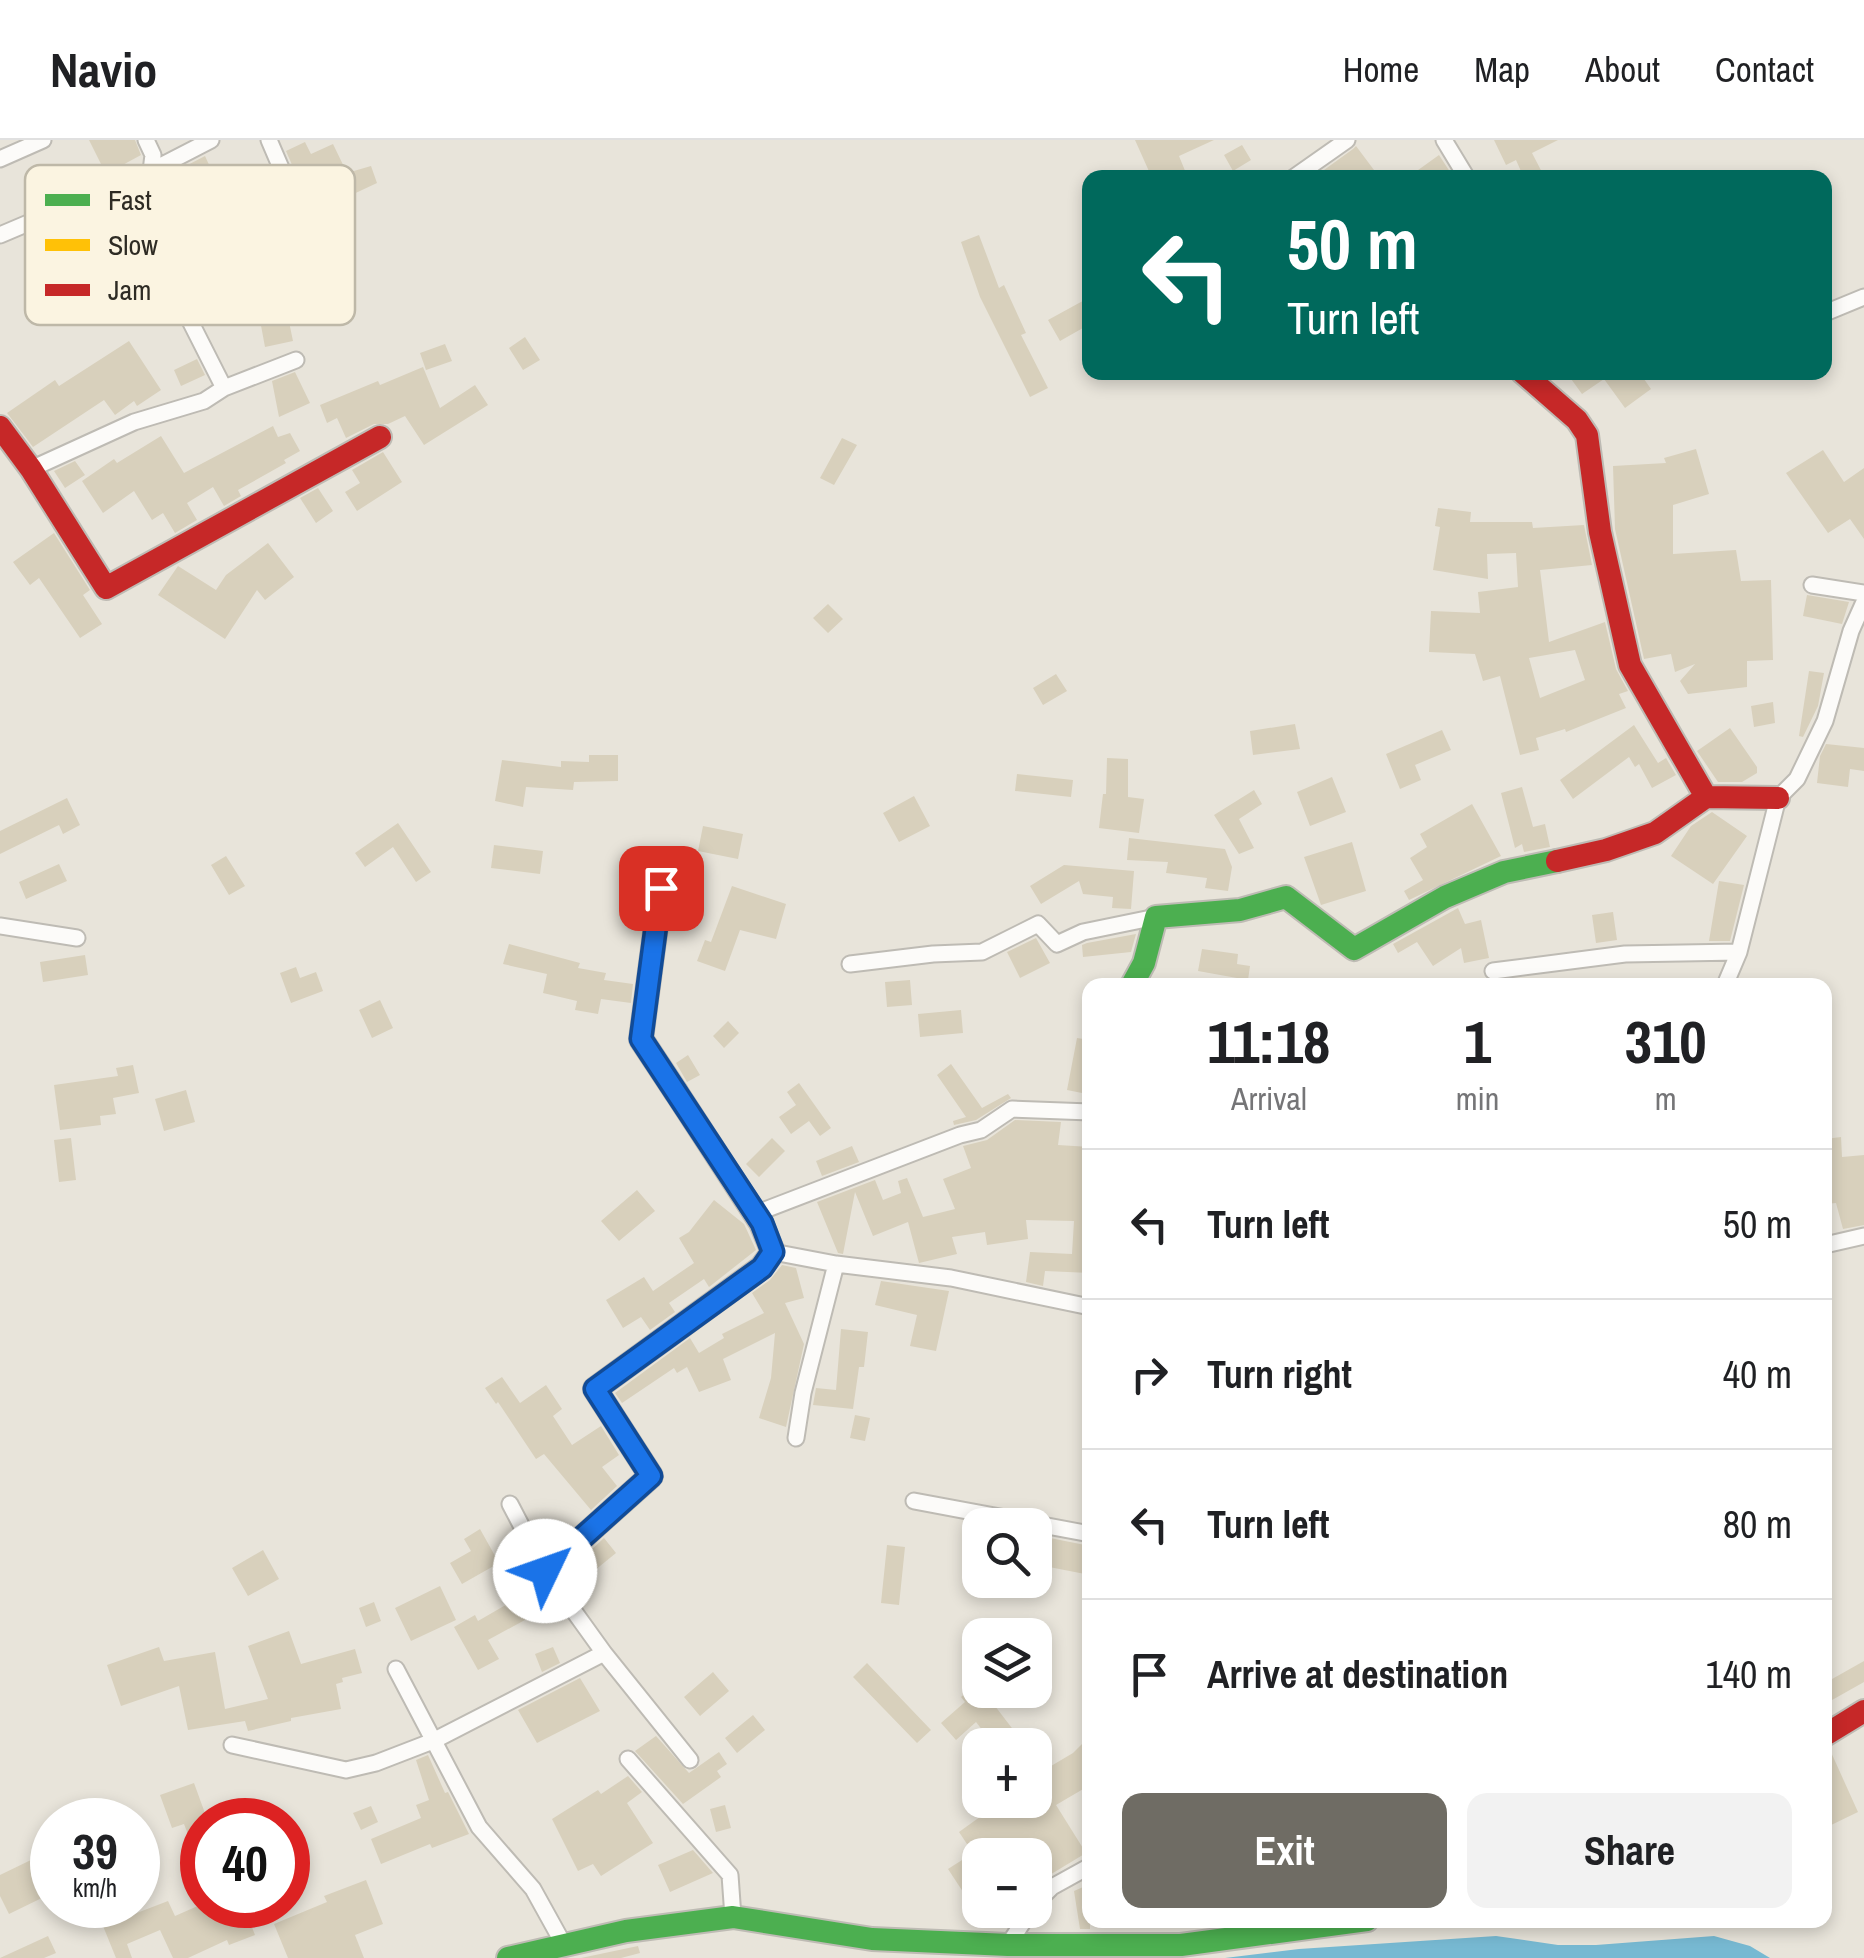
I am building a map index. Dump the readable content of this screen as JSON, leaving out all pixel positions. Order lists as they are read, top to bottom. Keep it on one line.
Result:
{"legend":["Fast","Slow","Jam"],"page":{"header":"Navio","nav":["Home","Map","About","Contact"],"turn":["50 m","Turn left"],"eta":["11:18","Arrival","1","min","310","m"],"list":[{"name":"Turn left","value":"50 m"},{"name":"Turn right","value":"40 m"},{"name":"Turn left","value":"80 m"},{"name":"Arrive at destination","value":"140 m"}],"map_buttons":["+","−"],"buttons":["Exit","Share"],"speed":"39 km/h","limit":"40"}}
